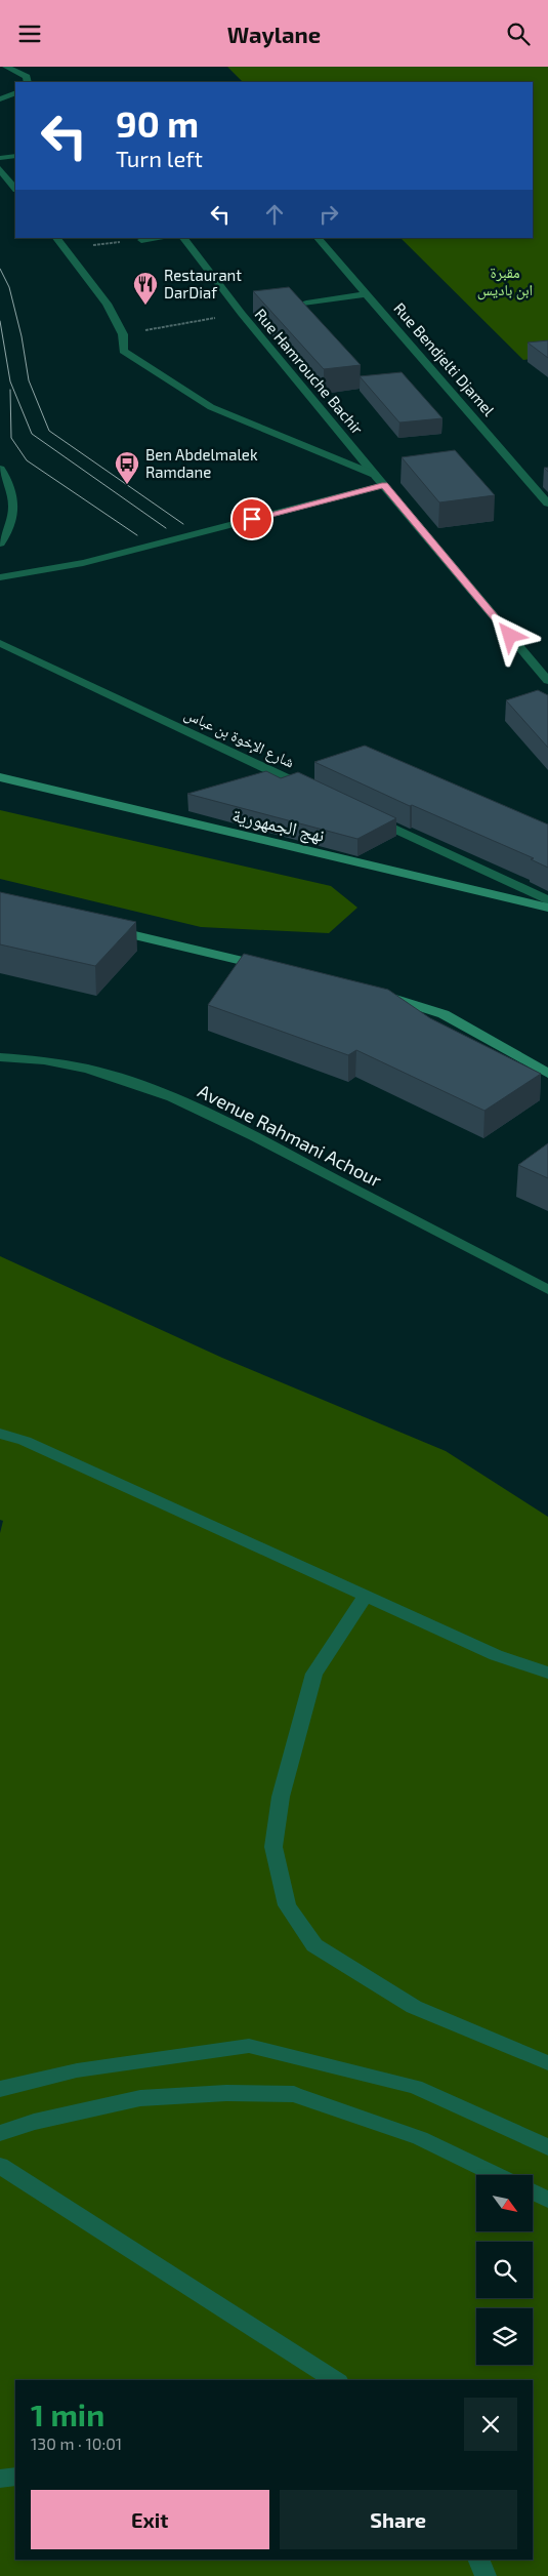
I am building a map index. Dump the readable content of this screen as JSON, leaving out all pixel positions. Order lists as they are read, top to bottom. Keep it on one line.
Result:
{"streets":{"main road":["نهج الجمهورية"],"street":["Rue Bendjelti Djamel","Rue Hamrouche Bachir","شارع الإخوة بن عباس","Avenue Rahmani Achour"]},"parks":["مقبرة ابن باديس"],"places":{"restaurant":["Restaurant DarDiaf"],"bus stop":["Ben Abdelmalek Ramdane"]},"north":"bottom right","page":{"header":"Waylane","turn":["90 m","Turn left"],"heading":["1 min","130 m · 10:01"],"buttons":["Exit","Share"]}}
